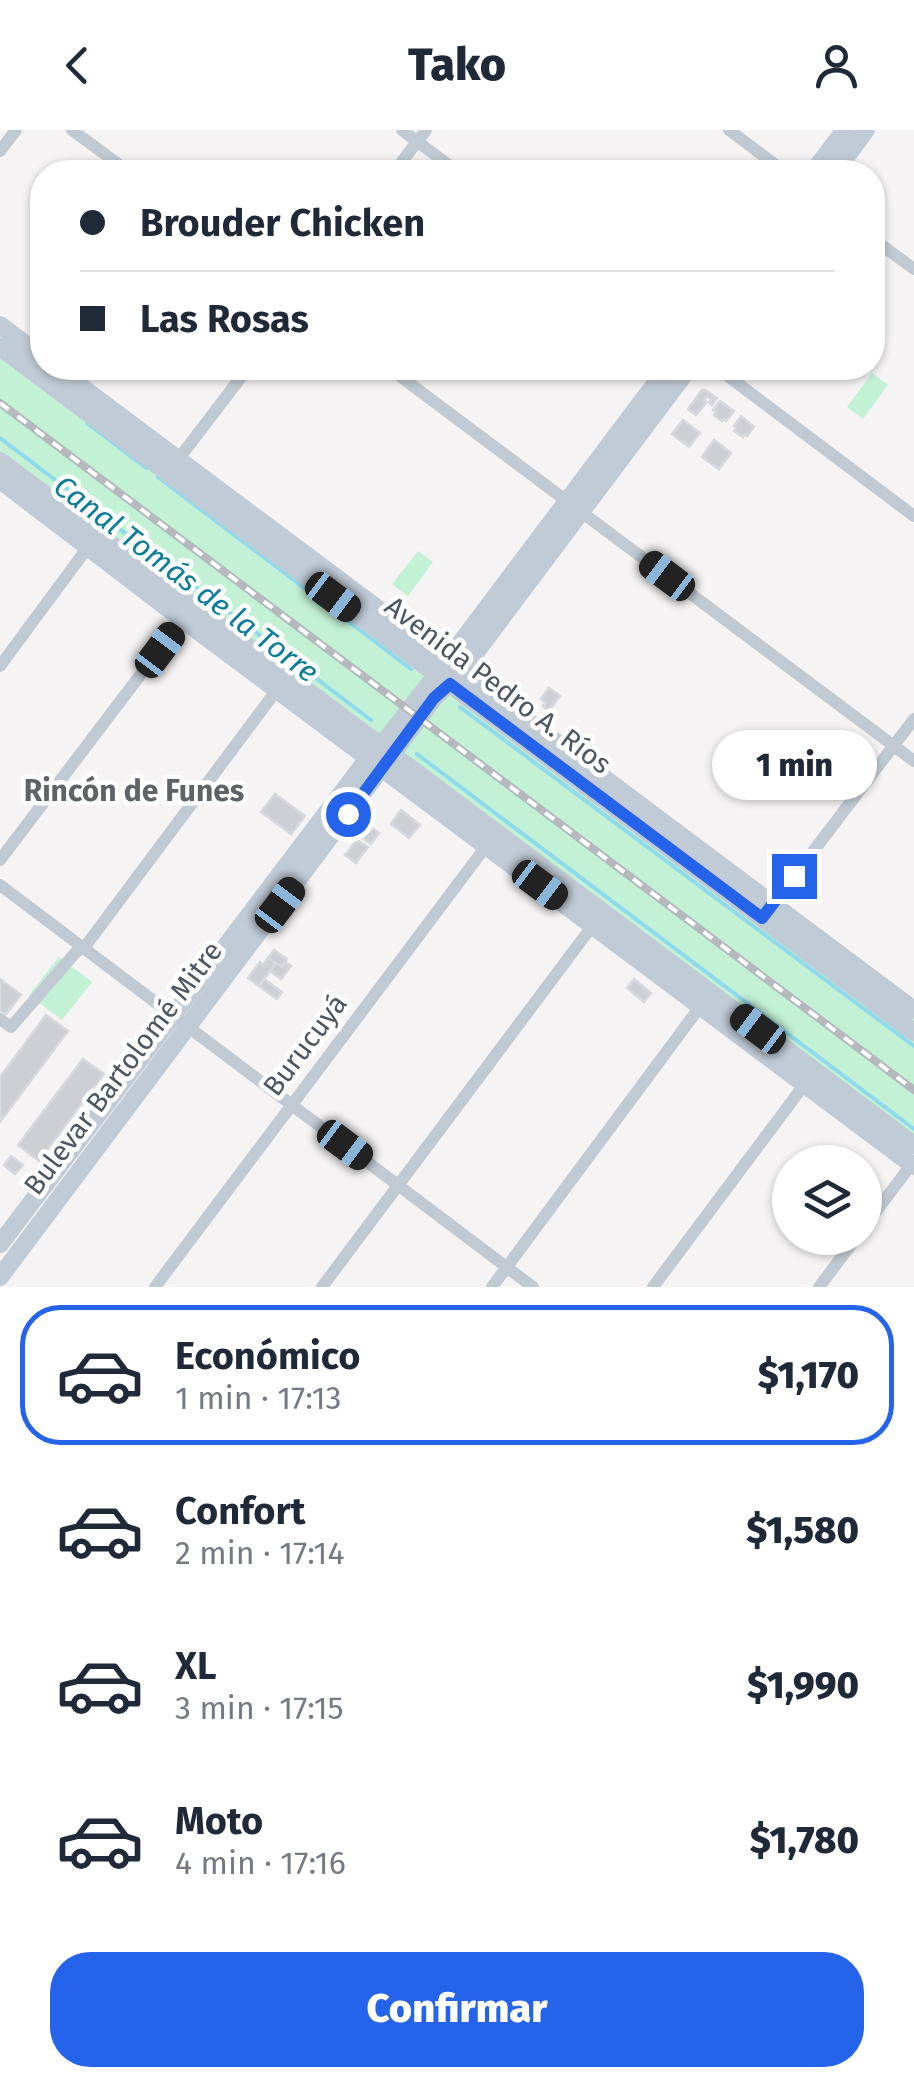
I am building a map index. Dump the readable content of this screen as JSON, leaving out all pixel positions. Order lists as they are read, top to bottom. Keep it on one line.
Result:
{"streets":{"main road":["Avenida Pedro A. Ríos","Bulevar Bartolomé Mitre"],"street":["Burucuyá"]},"crossings":[["Avenida Pedro A. Ríos","Bulevar Bartolomé Mitre"]],"districts":["Rincón de Funes"],"water":["Canal Tomás de la Torre"],"page":{"header":"Tako","banner":["Brouder Chicken","Las Rosas"],"bubble":"1 min","list":[{"name":"Económico","note":"1 min · 17:13","value":"$1,170"},{"name":"Confort","note":"2 min · 17:14","value":"$1,580"},{"name":"XL","note":"3 min · 17:15","value":"$1,990"},{"name":"Moto","note":"4 min · 17:16","value":"$1,780"}],"buttons":"Confirmar"}}
